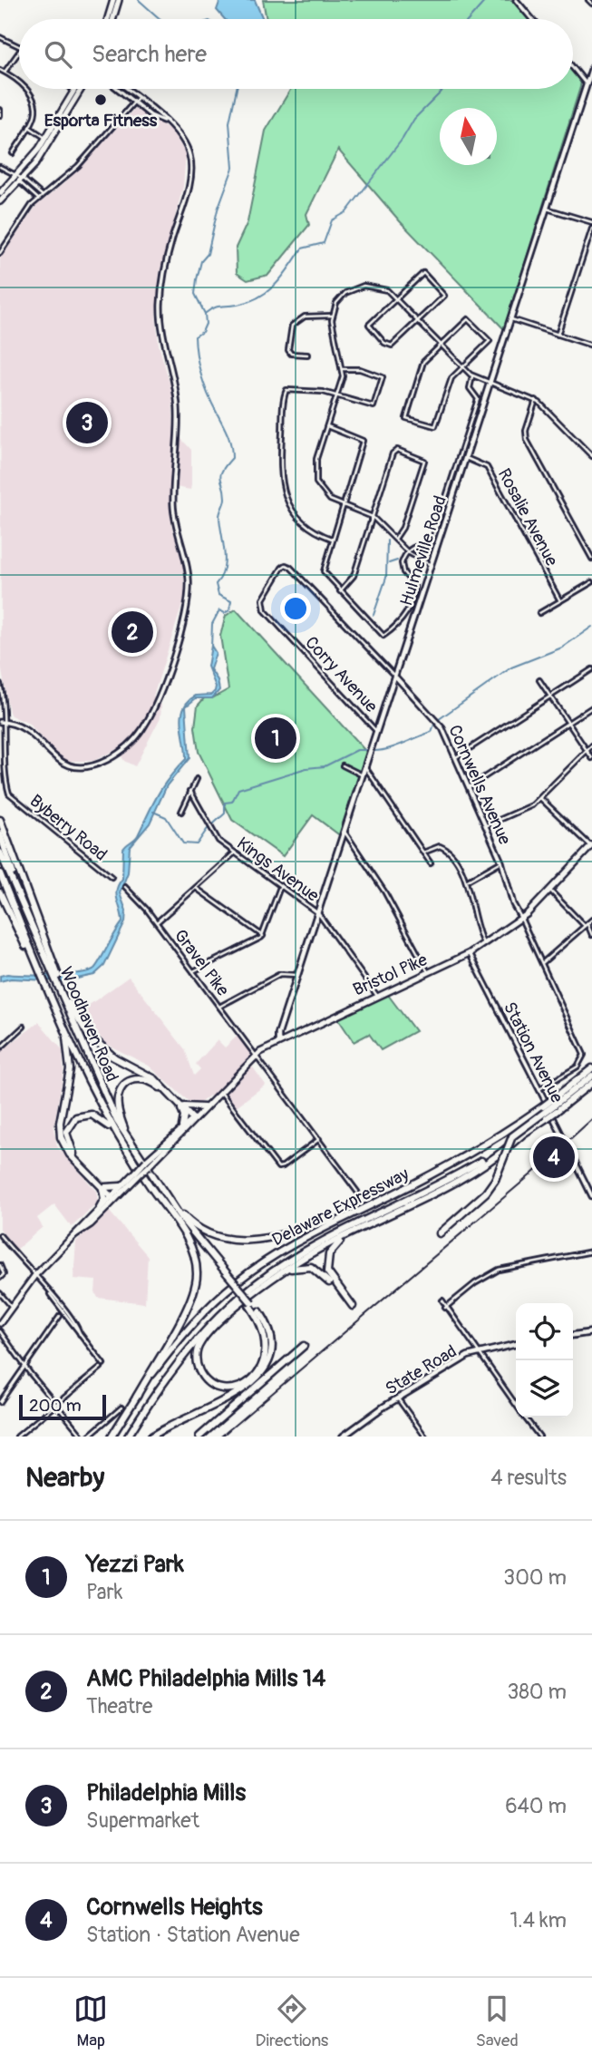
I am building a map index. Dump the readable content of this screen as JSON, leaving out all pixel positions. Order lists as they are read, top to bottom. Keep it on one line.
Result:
{"streets":{"highway":["Woodhaven Road","Delaware Expressway"],"main road":["Hulmeville Road","Bristol Pike","State Road"],"street":["Rosalie Avenue","Corry Avenue","Cornwells Avenue","Byberry Road","Kings Avenue","Gravel Pike","Station Avenue"]},"crossings":[["Rosalie Avenue","Hulmeville Road"],["Hulmeville Road","Corry Avenue"],["Hulmeville Road","Cornwells Avenue"],["Hulmeville Road","Kings Avenue"],["Hulmeville Road","Bristol Pike"],["Corry Avenue","Cornwells Avenue"],["Cornwells Avenue","Bristol Pike"],["Cornwells Avenue","Station Avenue"],["Kings Avenue","Bristol Pike"],["Gravel Pike","Bristol Pike"],["Bristol Pike","Station Avenue"]],"places":["Esporta Fitness"],"scale_bar":"200 m","north":"top","page":{"search":"Search here","pins":["3","2","1","4"],"scale":"200 m","heading":["Nearby","4 results"],"list":[{"mark":"1","name":"Yezzi Park","note":"Park","value":"300 m"},{"mark":"2","name":"AMC Philadelphia Mills 14","note":"Theatre","value":"380 m"},{"mark":"3","name":"Philadelphia Mills","note":"Supermarket","value":"640 m"},{"mark":"4","name":"Cornwells Heights","note":"Station · Station Avenue","value":"1.4 km"}],"nav":["Map","Directions","Saved"]}}
